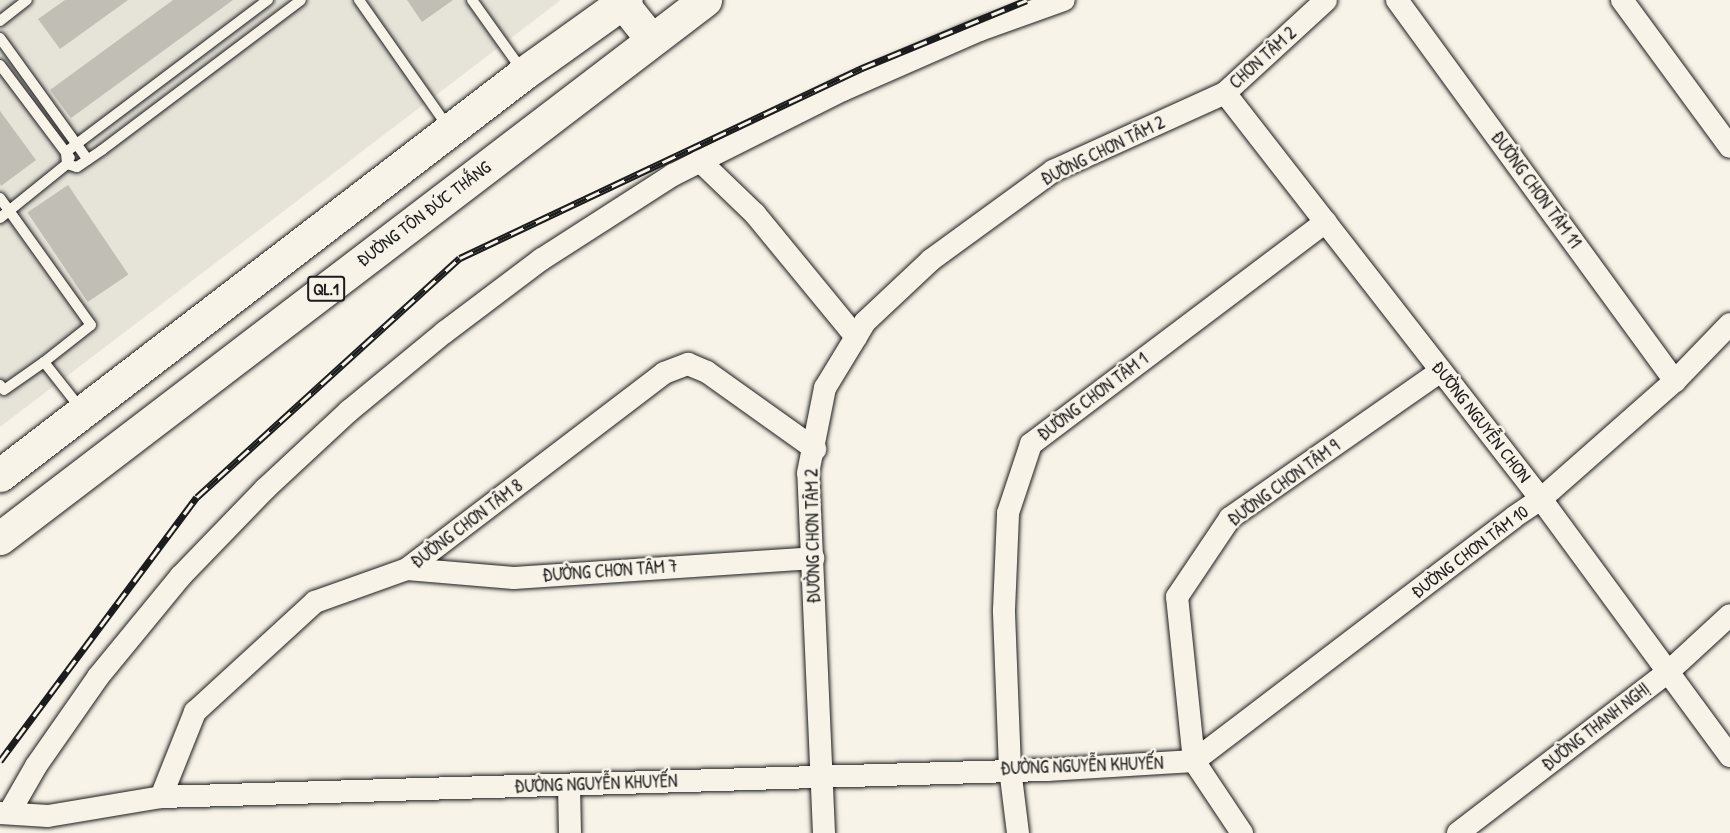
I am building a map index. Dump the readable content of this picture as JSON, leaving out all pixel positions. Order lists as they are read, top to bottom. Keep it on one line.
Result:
{"streets":{"highway":["ĐƯỜNG TÔN ĐỨC THẮNG","QL.1"],"street":["CHƠN TÂM 2","ĐƯỜNG CHƠN TÂM 2","ĐƯỜNG CHƠN TÂM 11","ĐƯỜNG CHƠN TÂM 1","ĐƯỜNG NGUYỄN CHƠN","ĐƯỜNG CHƠN TÂM 9","ĐƯỜNG CHƠN TÂM 8","ĐƯỜNG CHƠN TÂM 10","ĐƯỜNG CHƠN TÂM 7","ĐƯỜNG THANH NGHỊ","ĐƯỜNG NGUYỄN KHUYẾN"]},"crossings":[["CHƠN TÂM 2","ĐƯỜNG CHƠN TÂM 2"],["CHƠN TÂM 2","ĐƯỜNG NGUYỄN CHƠN"],["ĐƯỜNG CHƠN TÂM 2","ĐƯỜNG NGUYỄN CHƠN"],["ĐƯỜNG CHƠN TÂM 2","ĐƯỜNG CHƠN TÂM 8"],["ĐƯỜNG CHƠN TÂM 2","ĐƯỜNG CHƠN TÂM 7"],["ĐƯỜNG CHƠN TÂM 2","ĐƯỜNG NGUYỄN KHUYẾN"],["ĐƯỜNG CHƠN TÂM 11","ĐƯỜNG CHƠN TÂM 10"],["ĐƯỜNG CHƠN TÂM 1","ĐƯỜNG NGUYỄN CHƠN"],["ĐƯỜNG CHƠN TÂM 1","ĐƯỜNG NGUYỄN KHUYẾN"],["ĐƯỜNG NGUYỄN CHƠN","ĐƯỜNG CHƠN TÂM 9"],["ĐƯỜNG NGUYỄN CHƠN","ĐƯỜNG CHƠN TÂM 10"],["ĐƯỜNG NGUYỄN CHƠN","ĐƯỜNG THANH NGHỊ"],["ĐƯỜNG CHƠN TÂM 9","ĐƯỜNG CHƠN TÂM 10"],["ĐƯỜNG CHƠN TÂM 9","ĐƯỜNG NGUYỄN KHUYẾN"],["ĐƯỜNG CHƠN TÂM 8","ĐƯỜNG CHƠN TÂM 7"],["ĐƯỜNG CHƠN TÂM 8","ĐƯỜNG NGUYỄN KHUYẾN"],["ĐƯỜNG CHƠN TÂM 10","ĐƯỜNG NGUYỄN KHUYẾN"]]}
